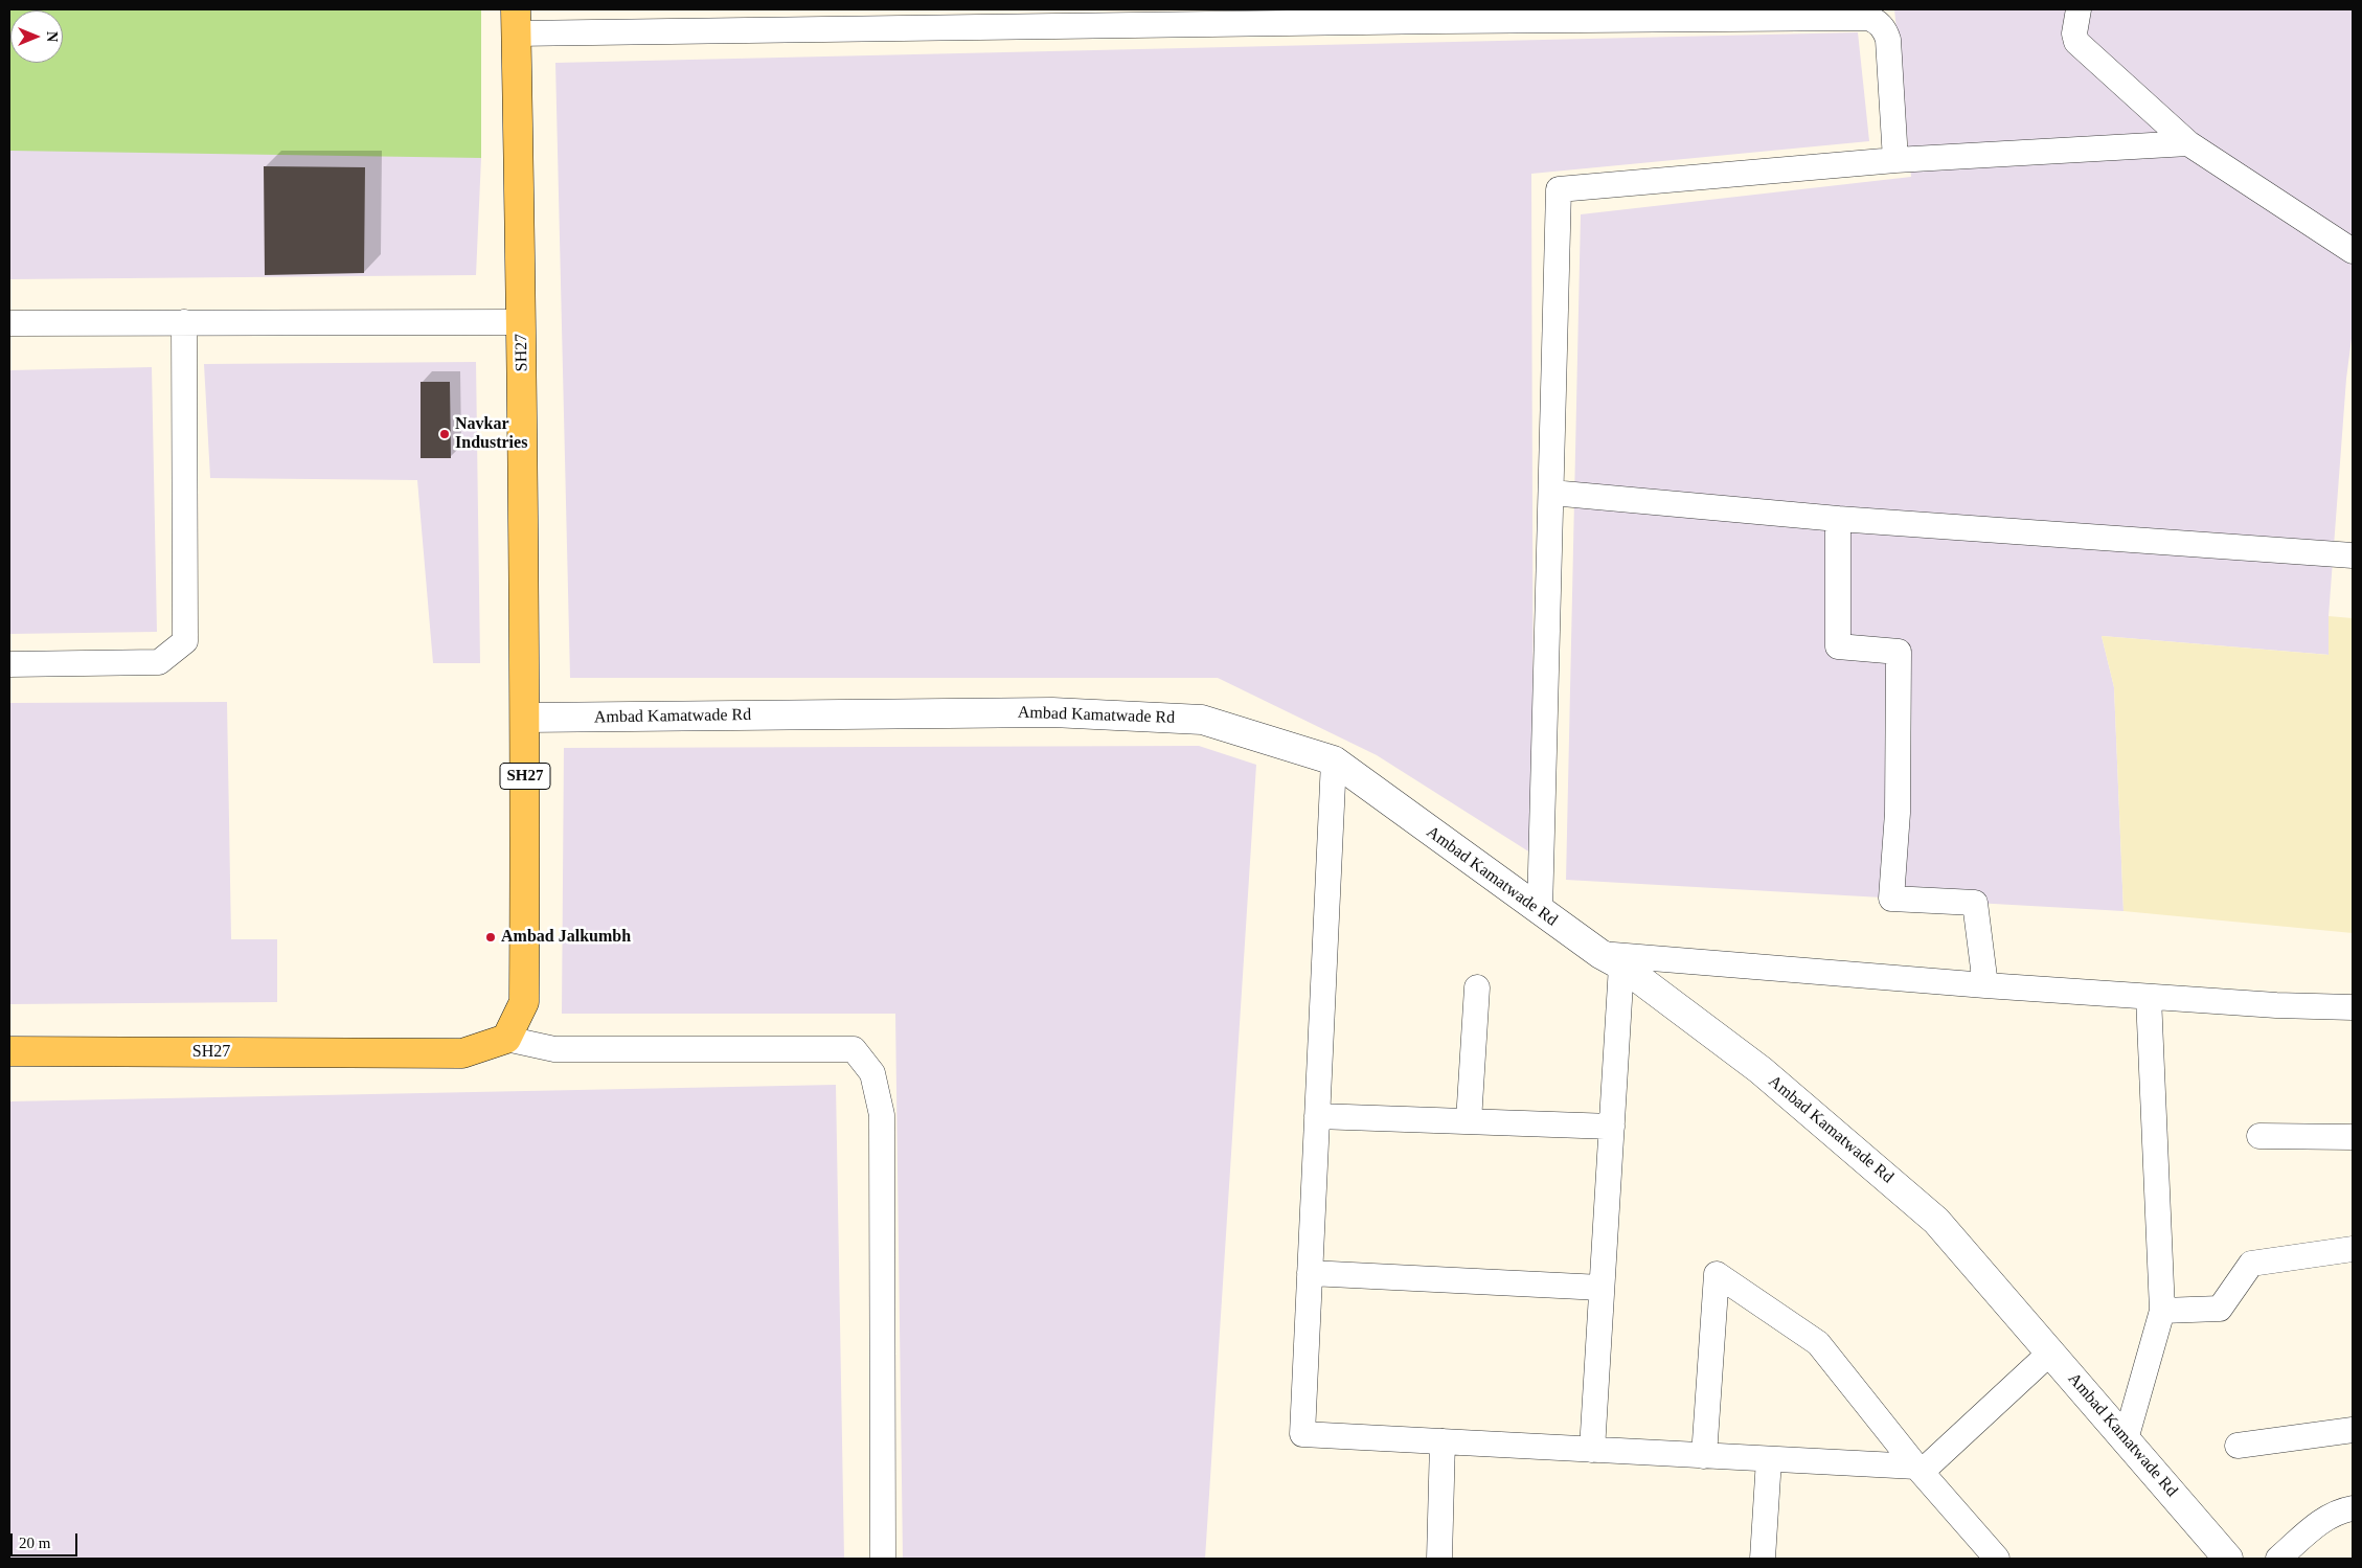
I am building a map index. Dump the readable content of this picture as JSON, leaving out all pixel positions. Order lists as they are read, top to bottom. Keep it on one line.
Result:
{"streets":{"main road":["SH27"],"street":["Ambad Kamatwade Rd"]},"crossings":[["SH27","Ambad Kamatwade Rd"]],"places":["Navkar Industries","Ambad Jalkumbh"],"scale_bar":"20 m","north":"right"}
